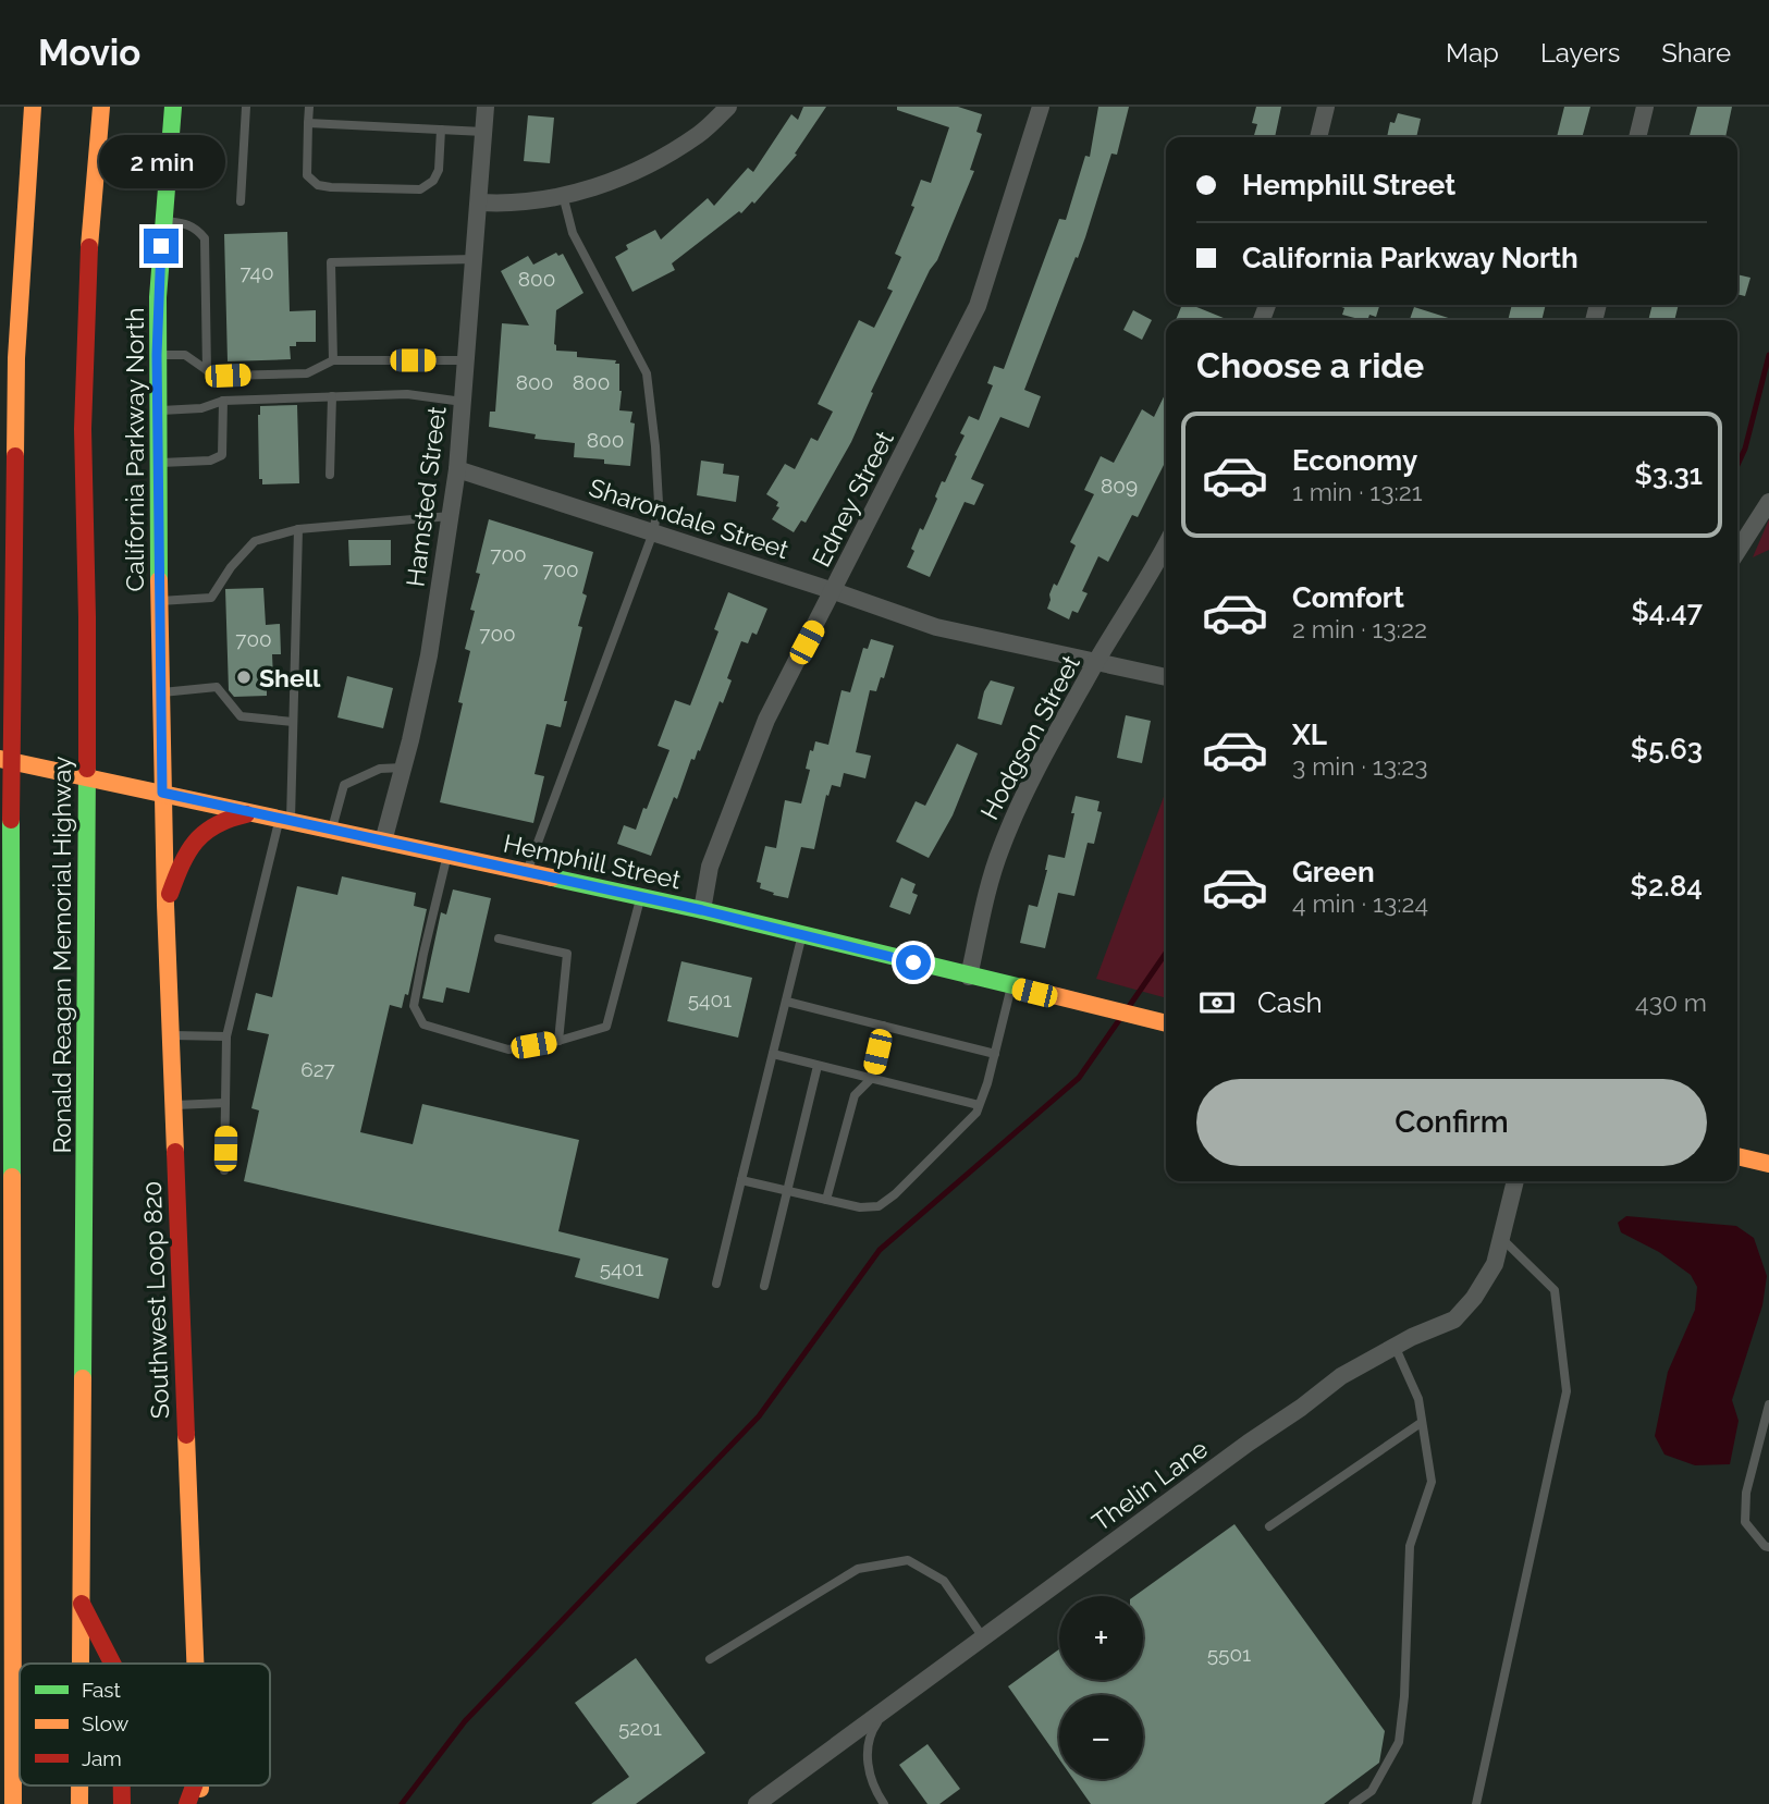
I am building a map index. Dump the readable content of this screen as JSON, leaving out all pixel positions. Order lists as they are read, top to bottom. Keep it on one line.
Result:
{"streets":{"main road":["California Parkway North","Hemphill Street","Ronald Reagan Memorial Highway","Southwest Loop 820"],"street":["Hamsted Street","Edney Street","Sharondale Street","Hodgson Street","Thelin Lane"]},"crossings":[["California Parkway North","Hemphill Street"],["California Parkway North","Southwest Loop 820"],["Hamsted Street","Sharondale Street"],["Hamsted Street","Hemphill Street"],["Edney Street","Sharondale Street"],["Edney Street","Hemphill Street"],["Sharondale Street","Hodgson Street"],["Hodgson Street","Hemphill Street"],["Hemphill Street","Southwest Loop 820"]],"places":["Shell"],"house_numbers":["740","800","800","800","800","809","700","700","700","700","5401","627","5401","5501","5201"],"legend":["Fast","Slow","Jam"],"page":{"header":"Movio","nav":["Map","Layers","Share"],"bubble":"2 min","banner":["Hemphill Street","California Parkway North"],"heading":"Choose a ride","list":[{"name":"Economy","note":"1 min · 13:21","value":"$3.31"},{"name":"Comfort","note":"2 min · 13:22","value":"$4.47"},{"name":"XL","note":"3 min · 13:23","value":"$5.63"},{"name":"Green","note":"4 min · 13:24","value":"$2.84"}],"pay":["Cash","430 m"],"buttons":"Confirm","map_buttons":["+","−"]}}
